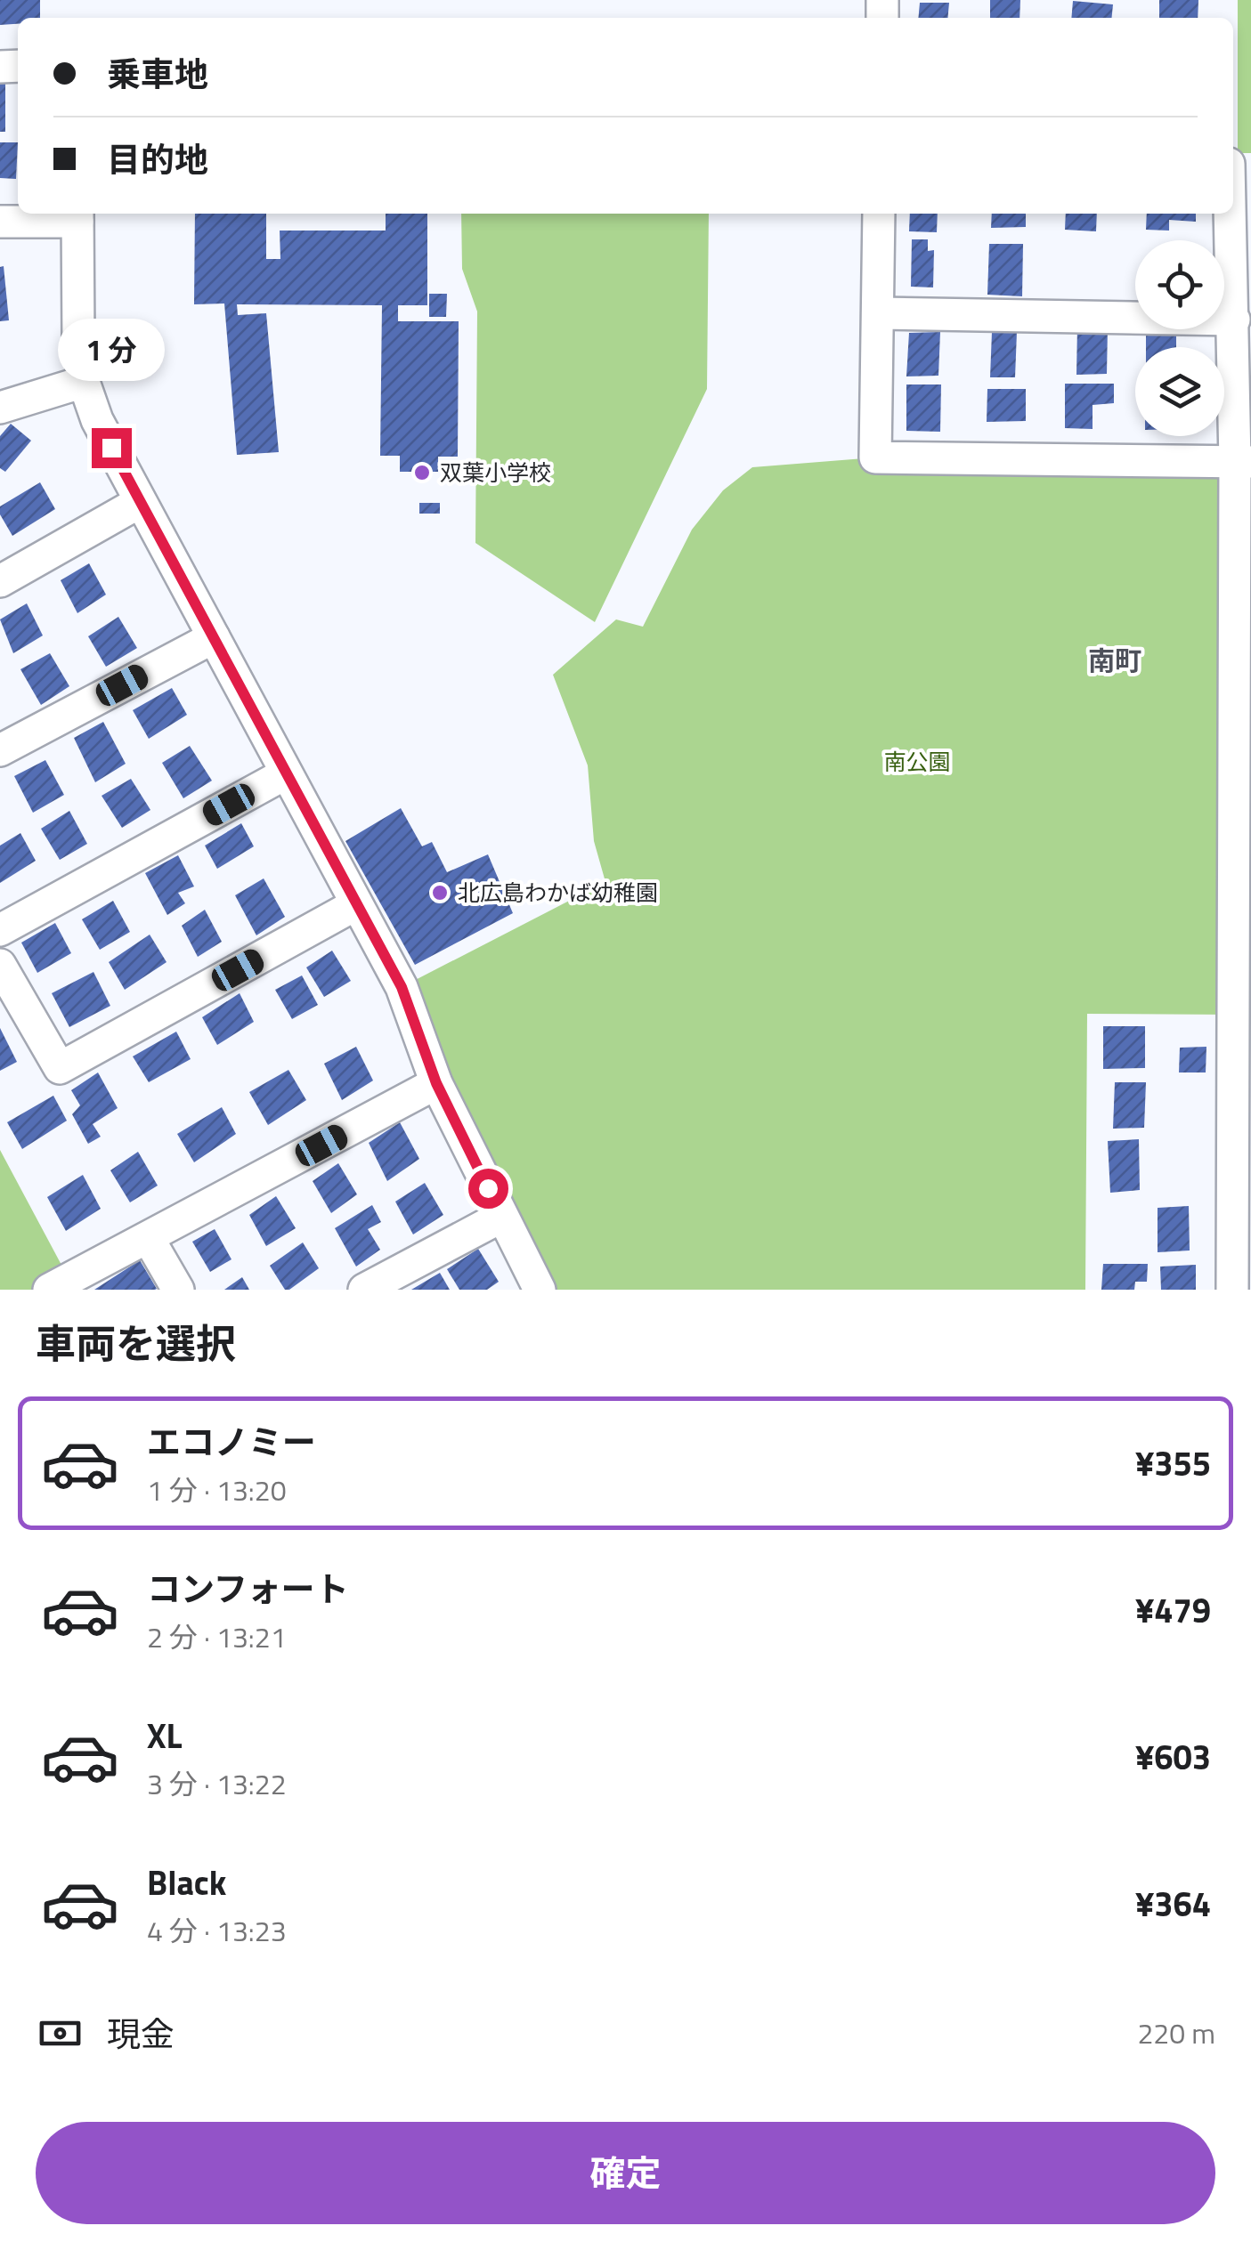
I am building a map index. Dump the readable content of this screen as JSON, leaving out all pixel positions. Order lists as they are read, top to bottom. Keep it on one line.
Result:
{"districts":["南町"],"parks":["南公園"],"places":["双葉小学校","北広島わかば幼稚園"],"page":{"banner":["乗車地","目的地"],"bubble":"1 分","heading":"車両を選択","list":[{"name":"エコノミー","note":"1 分 · 13:20","value":"¥355"},{"name":"コンフォート","note":"2 分 · 13:21","value":"¥479"},{"name":"XL","note":"3 分 · 13:22","value":"¥603"},{"name":"Black","note":"4 分 · 13:23","value":"¥364"}],"pay":["現金","220 m"],"buttons":"確定"}}
